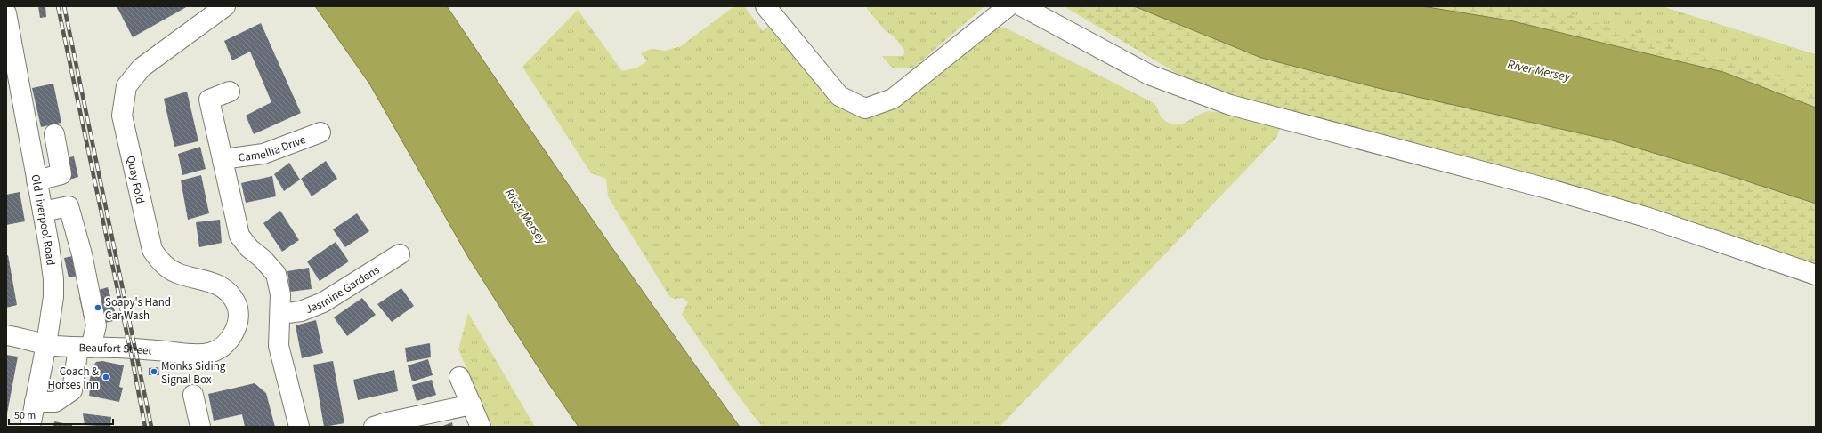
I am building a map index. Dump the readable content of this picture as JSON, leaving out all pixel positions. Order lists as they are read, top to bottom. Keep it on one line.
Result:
{"streets":{"street":["Camellia Drive","Quay Fold","Old Liverpool Road","Jasmine Gardens","Beaufort Street"]},"crossings":[["Quay Fold","Beaufort Street"],["Old Liverpool Road","Beaufort Street"]],"water":["River Mersey"],"places":["Soapy's Hand Car Wash","Monks Siding Signal Box","Coach & Horses Inn"],"scale_bar":"50 m"}
